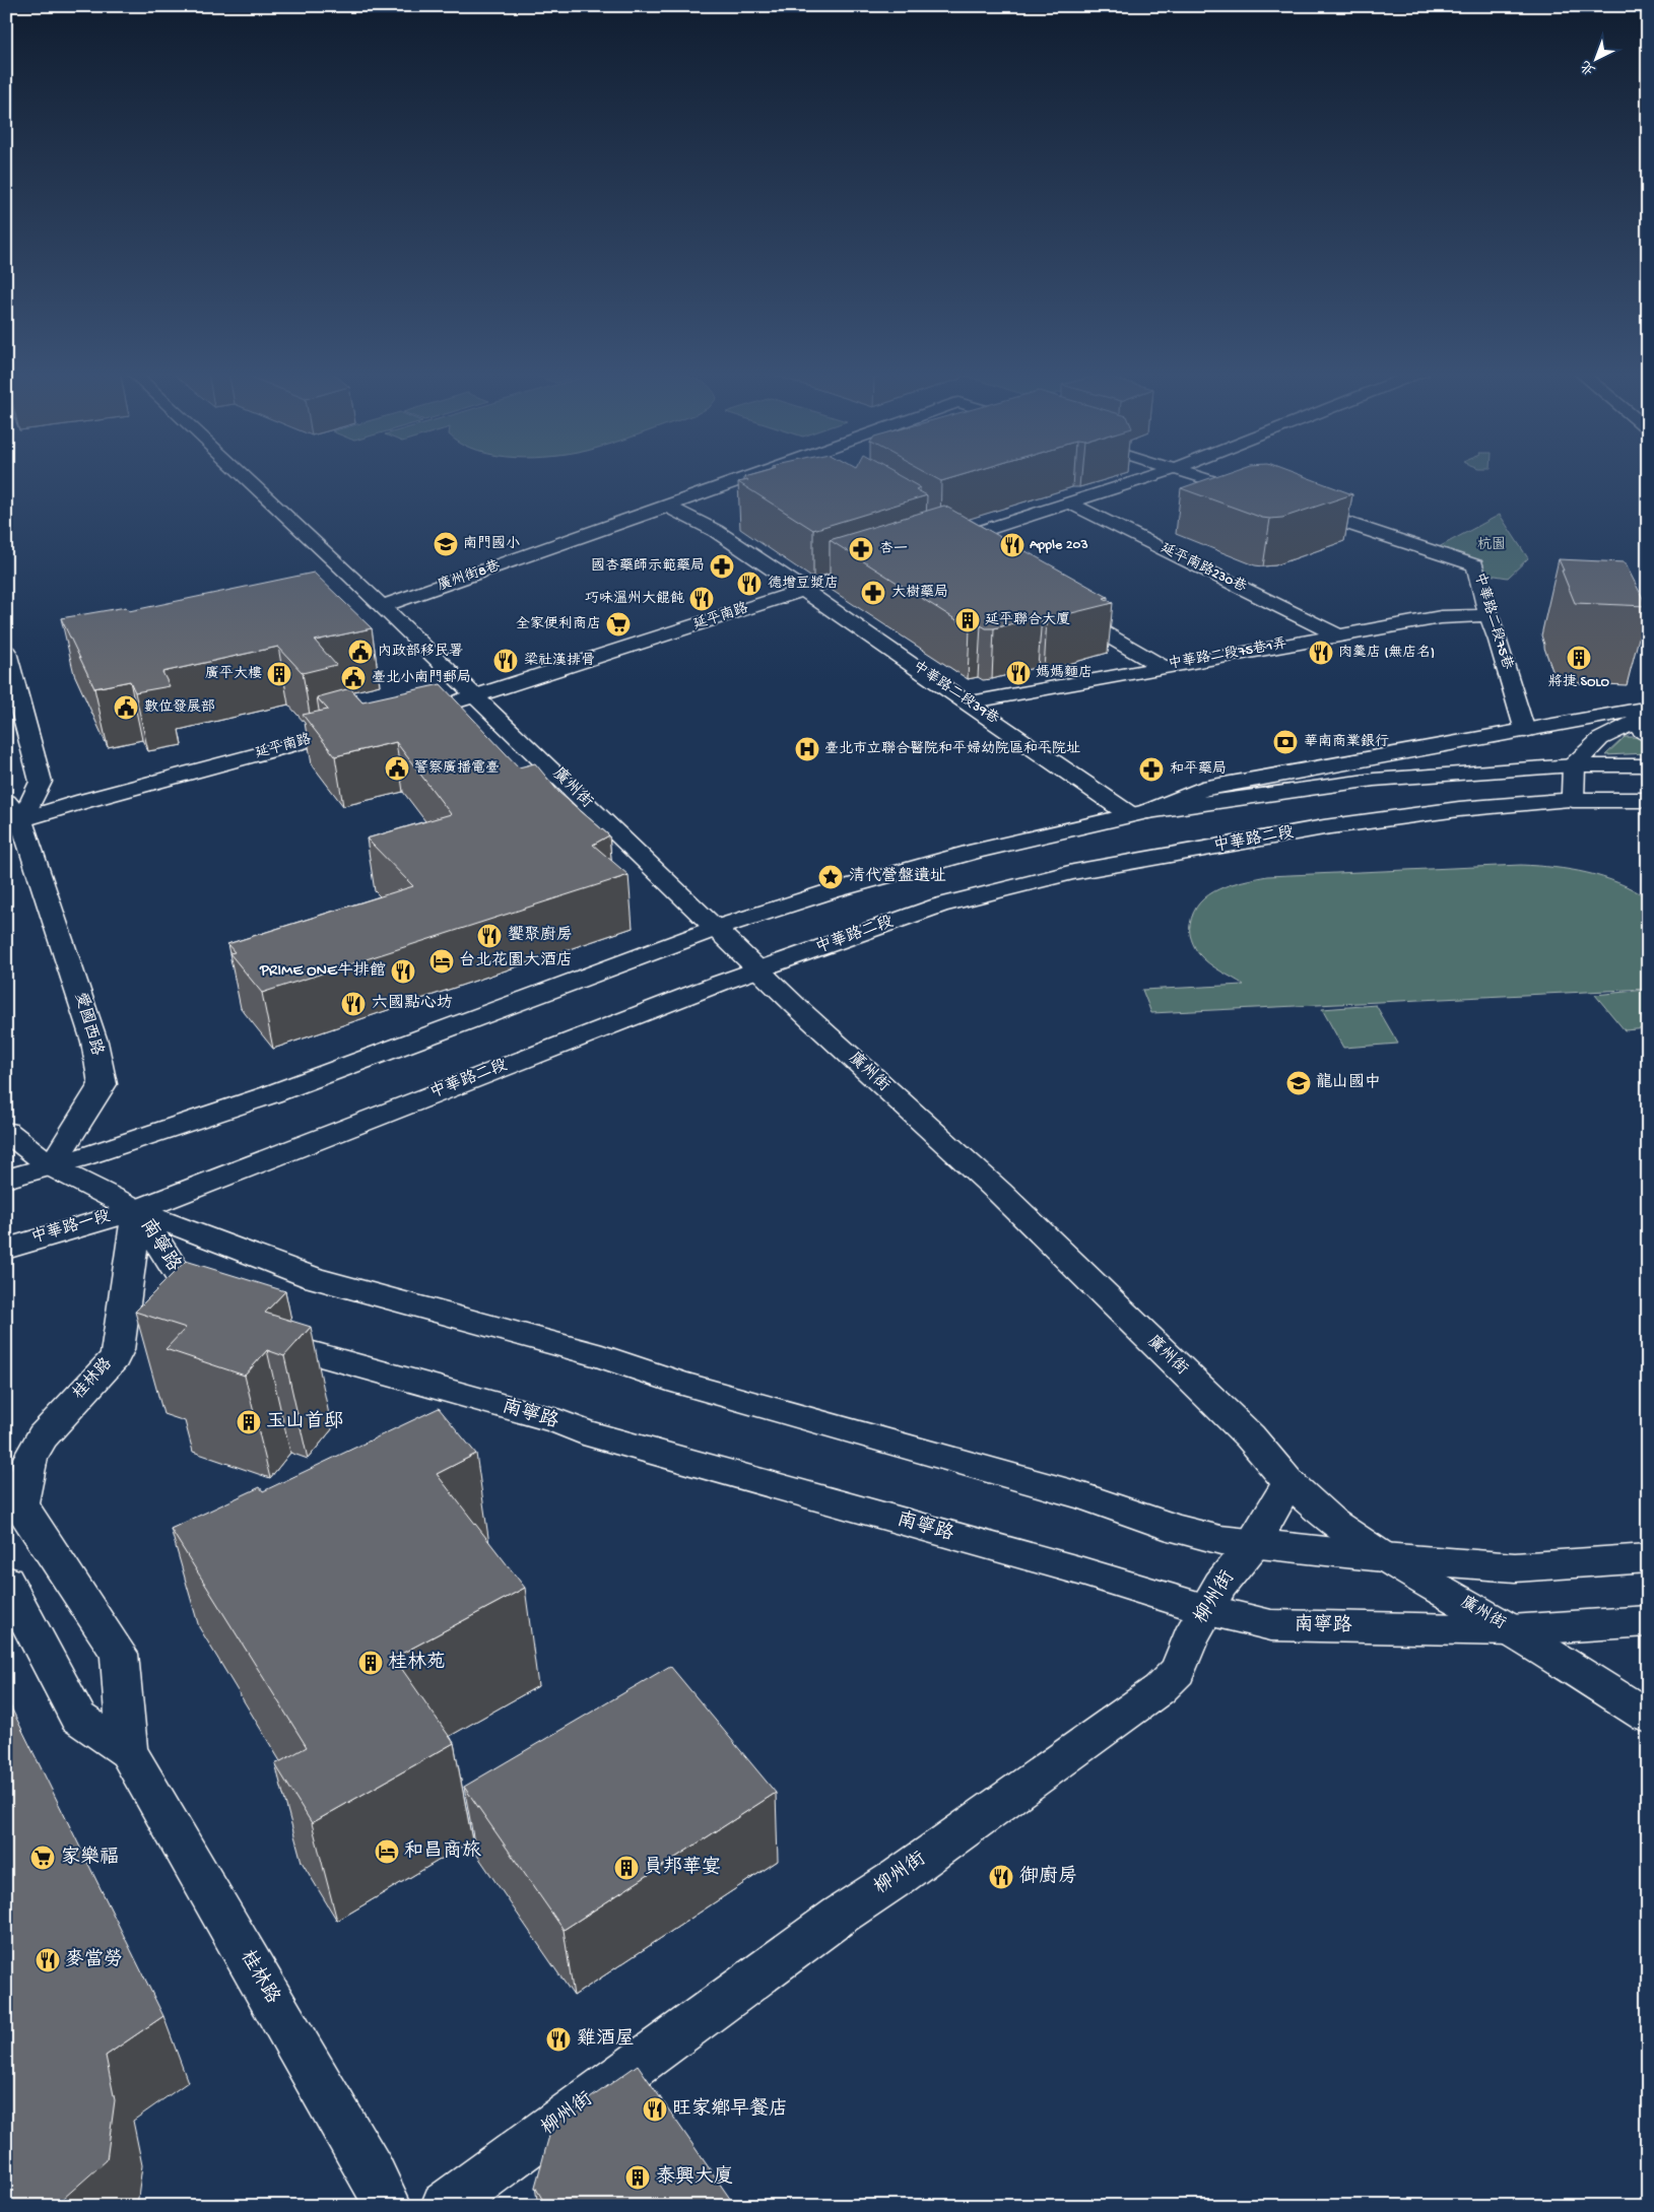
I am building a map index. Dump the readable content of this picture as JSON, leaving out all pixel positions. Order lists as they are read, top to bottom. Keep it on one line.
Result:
{"streets":{"street":["延平南路230巷","廣州街8巷","延平南路","中華路二段75巷","中華路二段75巷1弄","中華路二段39巷","廣州街","中華路二段","愛國西路","中華路一段","南寧路","桂林路","柳州街"]},"crossings":[["延平南路230巷","中華路二段75巷1弄"],["廣州街8巷","中華路二段39巷"],["廣州街8巷","廣州街"],["延平南路","中華路二段39巷"],["延平南路","廣州街"],["延平南路","愛國西路"],["中華路二段75巷","中華路二段75巷1弄"],["中華路二段75巷1弄","中華路二段39巷"],["廣州街","中華路二段"],["廣州街","南寧路"],["廣州街","柳州街"],["中華路二段","中華路一段"],["中華路二段","南寧路"],["中華路二段","桂林路"],["中華路一段","南寧路"],["中華路一段","桂林路"],["南寧路","桂林路"],["南寧路","柳州街"]],"parks":["杭園"],"places":{"school or university":["南門國小","龍山國中"],"restaurant":["Apple 203","德增豆漿店","巧味溫州大餛飩","肉羹店 (無店名)","梁社漢排骨","媽媽麵店","饗聚廚房","PRIME ONE牛排館","六國點心坊","御廚房","麥當勞","雞酒屋","旺家鄉早餐店"],"pharmacy":["杏一","國杏藥師示範藥局","大樹藥局","和平藥局"],"building":["延平聯合大廈","將捷 SOLO","廣平大樓","玉山首邸","桂林苑","員邦華宴","泰興大廈"],"supermarket":["全家便利商店","家樂福"],"public building":["內政部移民署","臺北小南門郵局","數位發展部","警察廣播電臺"],"bank":["華南商業銀行"],"hospital":["臺北市立聯合醫院和平婦幼院區和平院址"],"place":["清代營盤遺址"],"hotel":["台北花園大酒店","和昌商旅"]},"north":"bottom left"}
